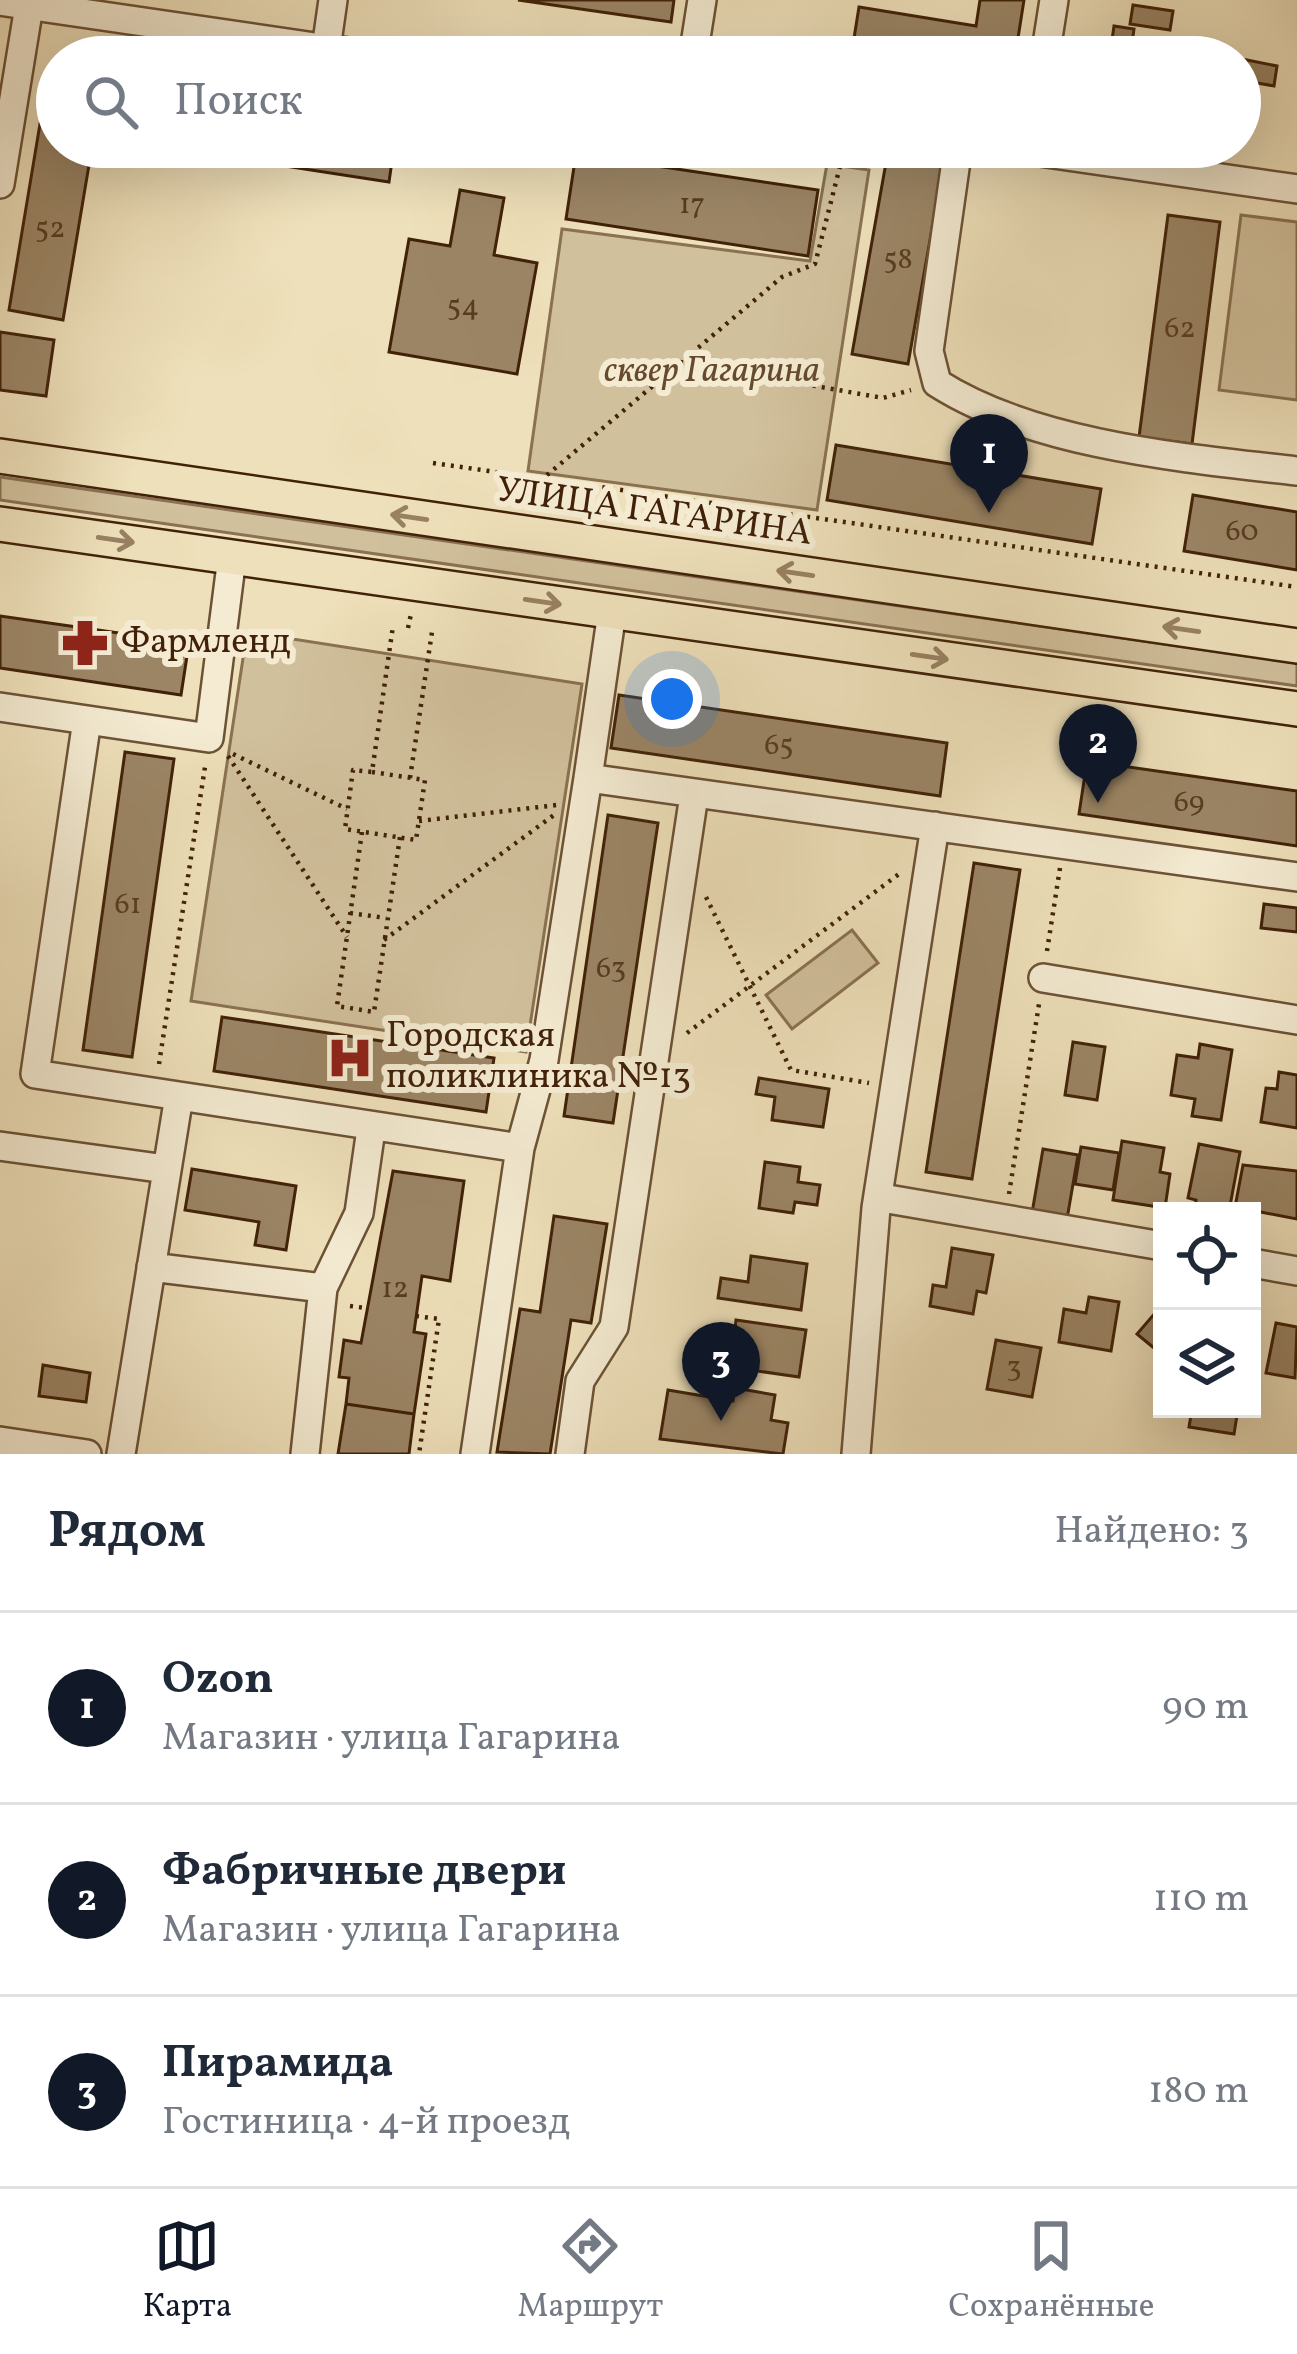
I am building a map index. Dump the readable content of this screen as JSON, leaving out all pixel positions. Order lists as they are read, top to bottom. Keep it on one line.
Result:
{"streets":{"main road":["УЛИЦА ГАГАРИНА"]},"parks":["сквер Гагарина"],"places":{"pharmacy":["Фармленд"],"hospital":["Городская поликлиника №13"]},"house_numbers":["17","52","58","54","62","60","65","69","61","63","12","3"],"page":{"search":"Поиск","pins":["1","2","3"],"heading":["Рядом","Найдено: 3"],"list":[{"mark":"1","name":"Ozon","note":"Магазин · улица Гагарина","value":"90 m"},{"mark":"2","name":"Фабричные двери","note":"Магазин · улица Гагарина","value":"110 m"},{"mark":"3","name":"Пирамида","note":"Гостиница · 4-й проезд","value":"180 m"}],"nav":["Карта","Маршрут","Сохранённые"]}}
